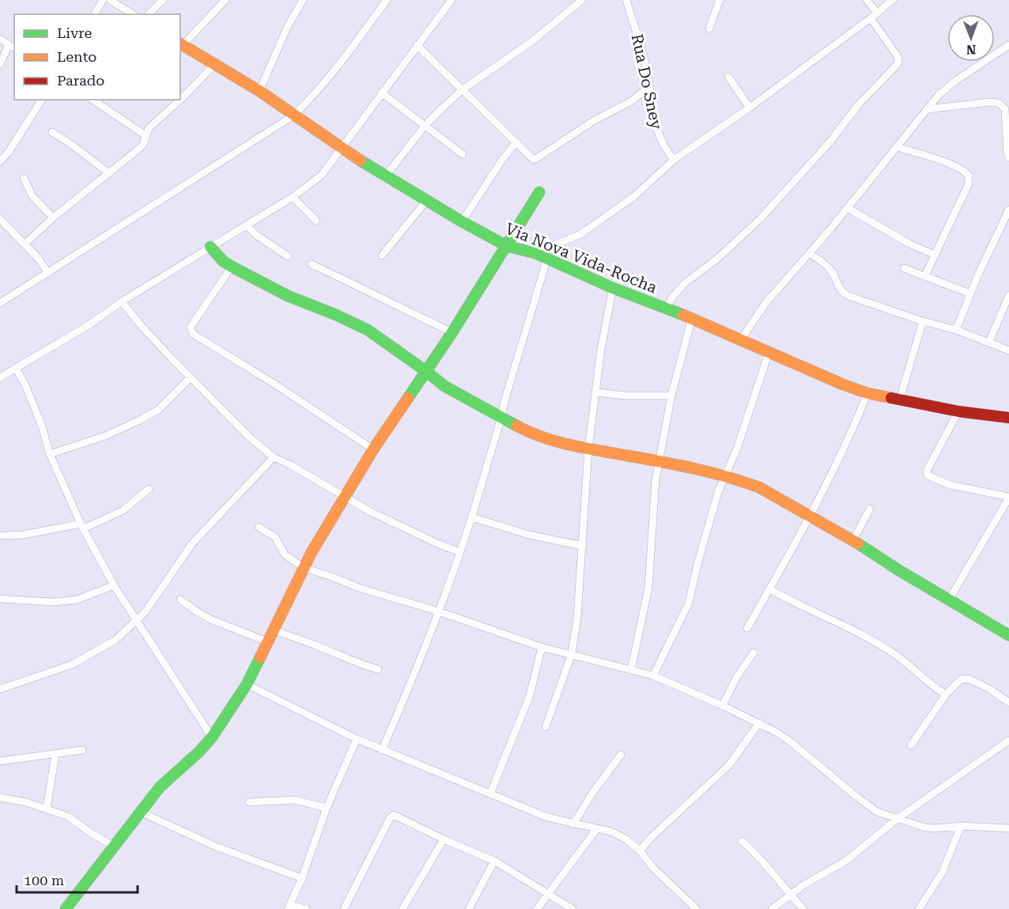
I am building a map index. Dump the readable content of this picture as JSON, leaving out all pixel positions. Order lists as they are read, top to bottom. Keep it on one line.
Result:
{"streets":{"street":["Rua Do Sney","Via Nova Vida-Rocha"]},"legend":["Livre","Lento","Parado"],"scale_bar":"100 m","north":"bottom"}
